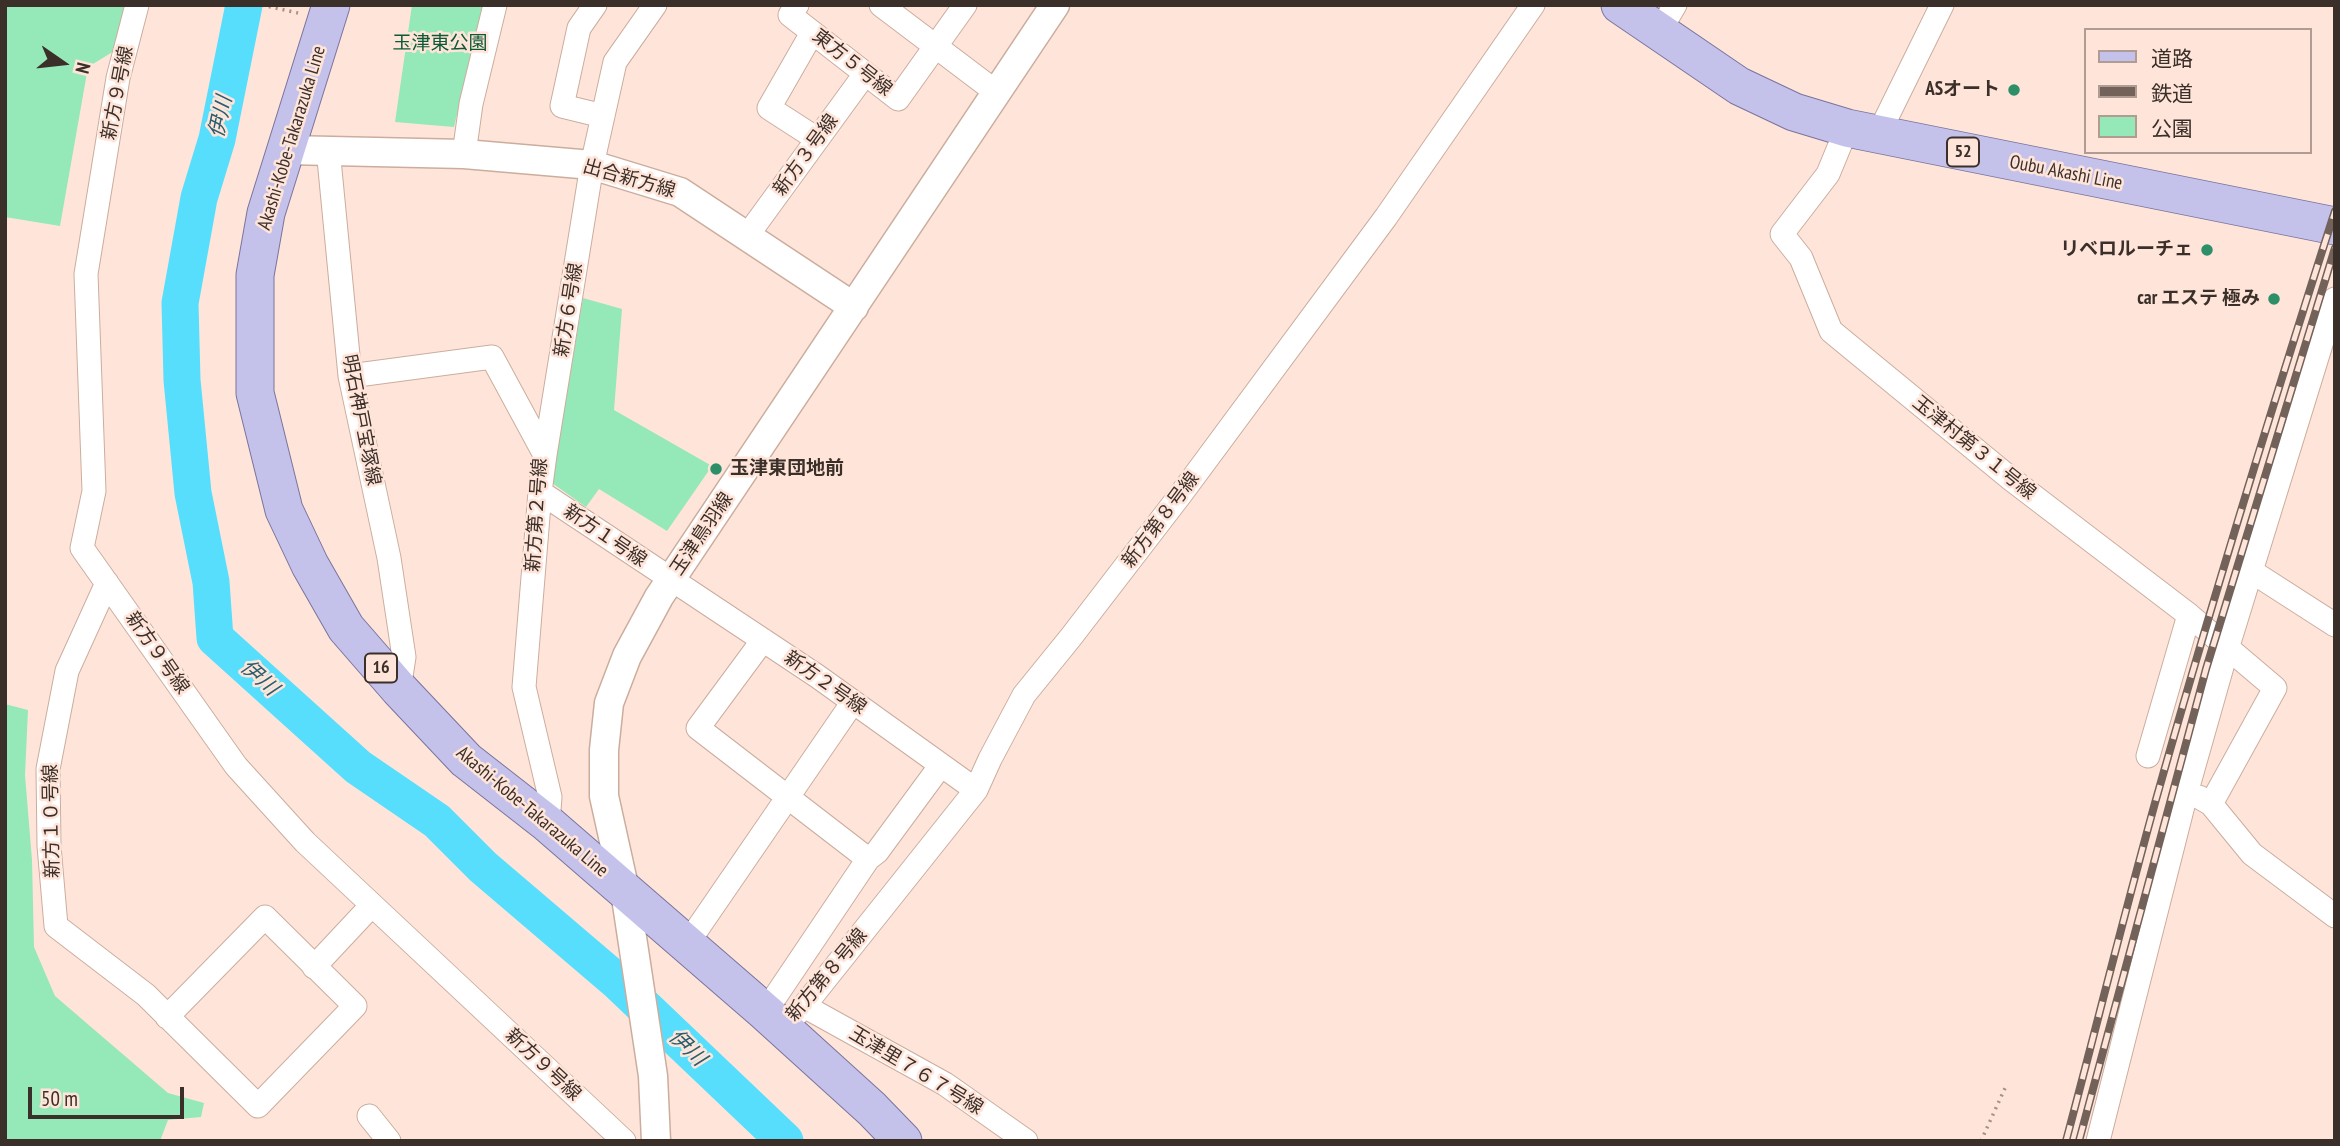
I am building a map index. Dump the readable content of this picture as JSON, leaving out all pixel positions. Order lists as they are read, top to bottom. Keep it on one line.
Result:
{"streets":{"main road":["Akashi-Kobe-Takarazuka Line","52","Oubu Akashi Line","16"],"street":["東方５号線","新方９号線","新方３号線","出合新方線","新方６号線","明石神戸宝塚線","玉津村第３１号線","新方第２号線","新方第８号線","玉津鳥羽線","新方１号線","新方２号線","新方１０号線","玉津里７６７号線"]},"crossings":[["東方５号線","新方３号線"],["新方９号線","新方１０号線"],["Akashi-Kobe-Takarazuka Line","出合新方線"],["Akashi-Kobe-Takarazuka Line","明石神戸宝塚線"],["Akashi-Kobe-Takarazuka Line","新方第２号線"],["Akashi-Kobe-Takarazuka Line","新方第８号線"],["Akashi-Kobe-Takarazuka Line","玉津鳥羽線"],["Akashi-Kobe-Takarazuka Line","玉津里７６７号線"],["新方３号線","出合新方線"],["Oubu Akashi Line","玉津村第３１号線"],["出合新方線","新方６号線"],["出合新方線","明石神戸宝塚線"],["出合新方線","玉津鳥羽線"],["新方６号線","新方第２号線"],["明石神戸宝塚線","新方第２号線"],["新方第２号線","新方１号線"],["新方第８号線","新方２号線"],["新方第８号線","玉津里７６７号線"],["玉津鳥羽線","新方１号線"],["玉津鳥羽線","新方２号線"],["新方１号線","新方２号線"]],"water":["伊川"],"parks":["玉津東公園"],"places":["ASオート","リベロルーチェ","car エステ 極み","玉津東団地前"],"legend":["道路","鉄道","公園"],"scale_bar":"50 m","north":"right"}
